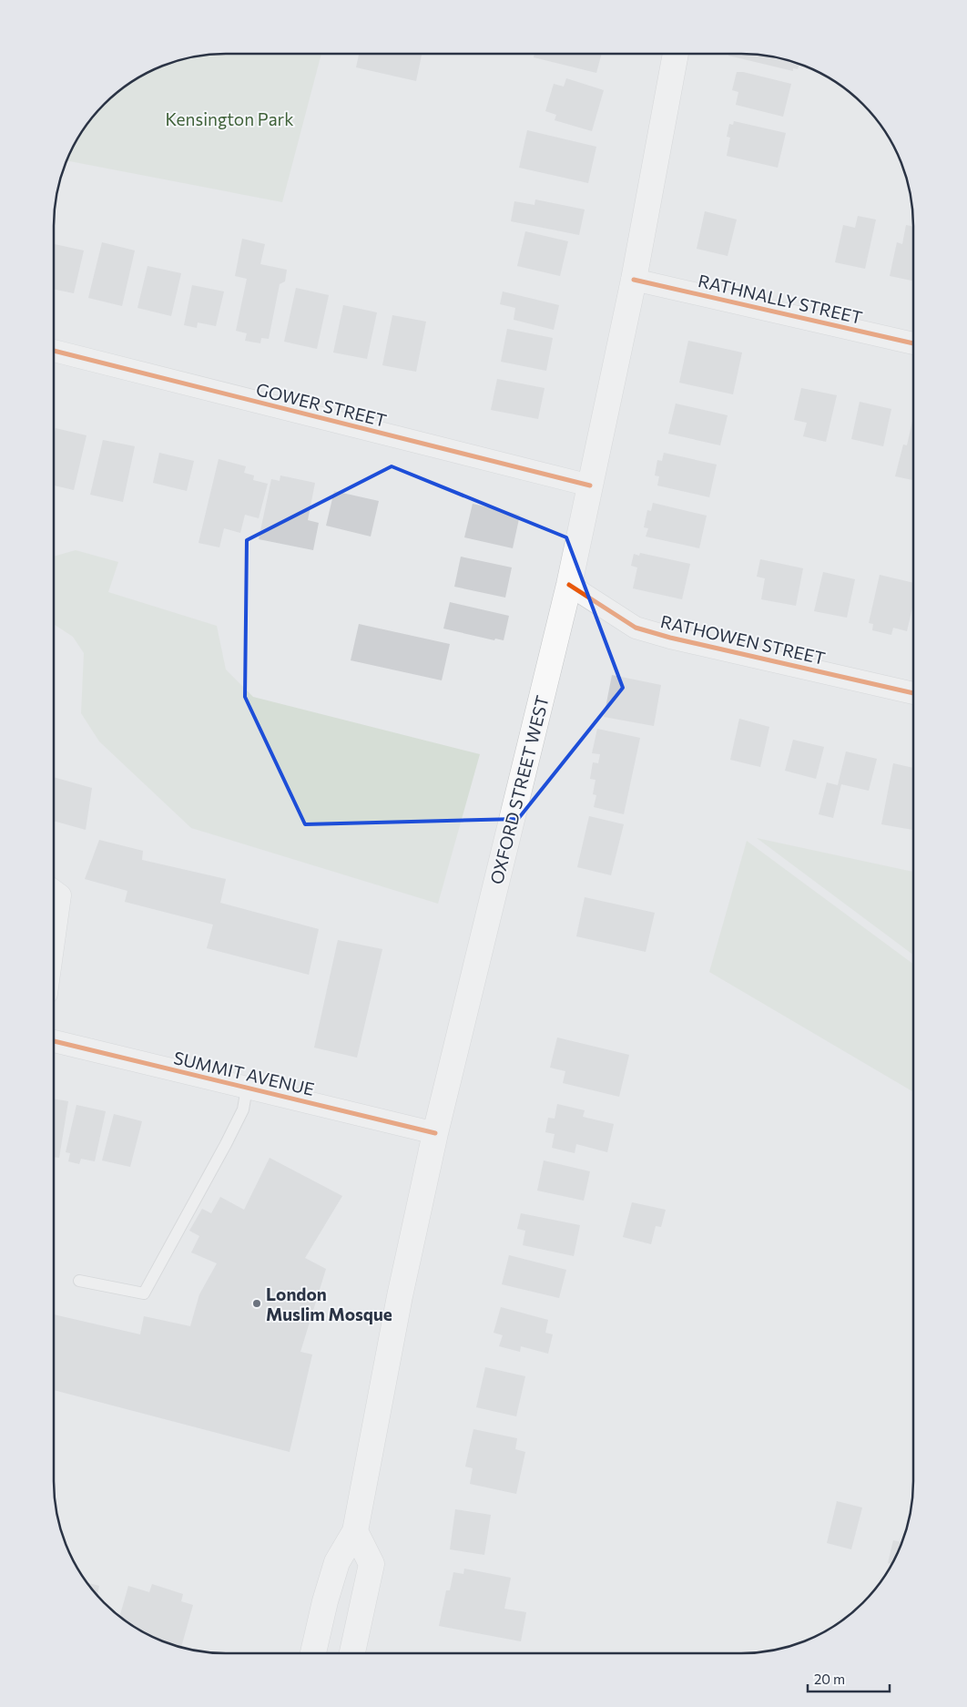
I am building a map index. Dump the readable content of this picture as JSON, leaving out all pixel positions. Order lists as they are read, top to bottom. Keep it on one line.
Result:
{"streets":{"main road":["OXFORD STREET WEST"],"street":["RATHNALLY STREET","GOWER STREET","RATHOWEN STREET","SUMMIT AVENUE"]},"crossings":[["RATHNALLY STREET","OXFORD STREET WEST"],["GOWER STREET","OXFORD STREET WEST"],["RATHOWEN STREET","OXFORD STREET WEST"],["OXFORD STREET WEST","SUMMIT AVENUE"]],"parks":["Kensington Park"],"places":["London Muslim Mosque"],"scale_bar":"20 m"}
